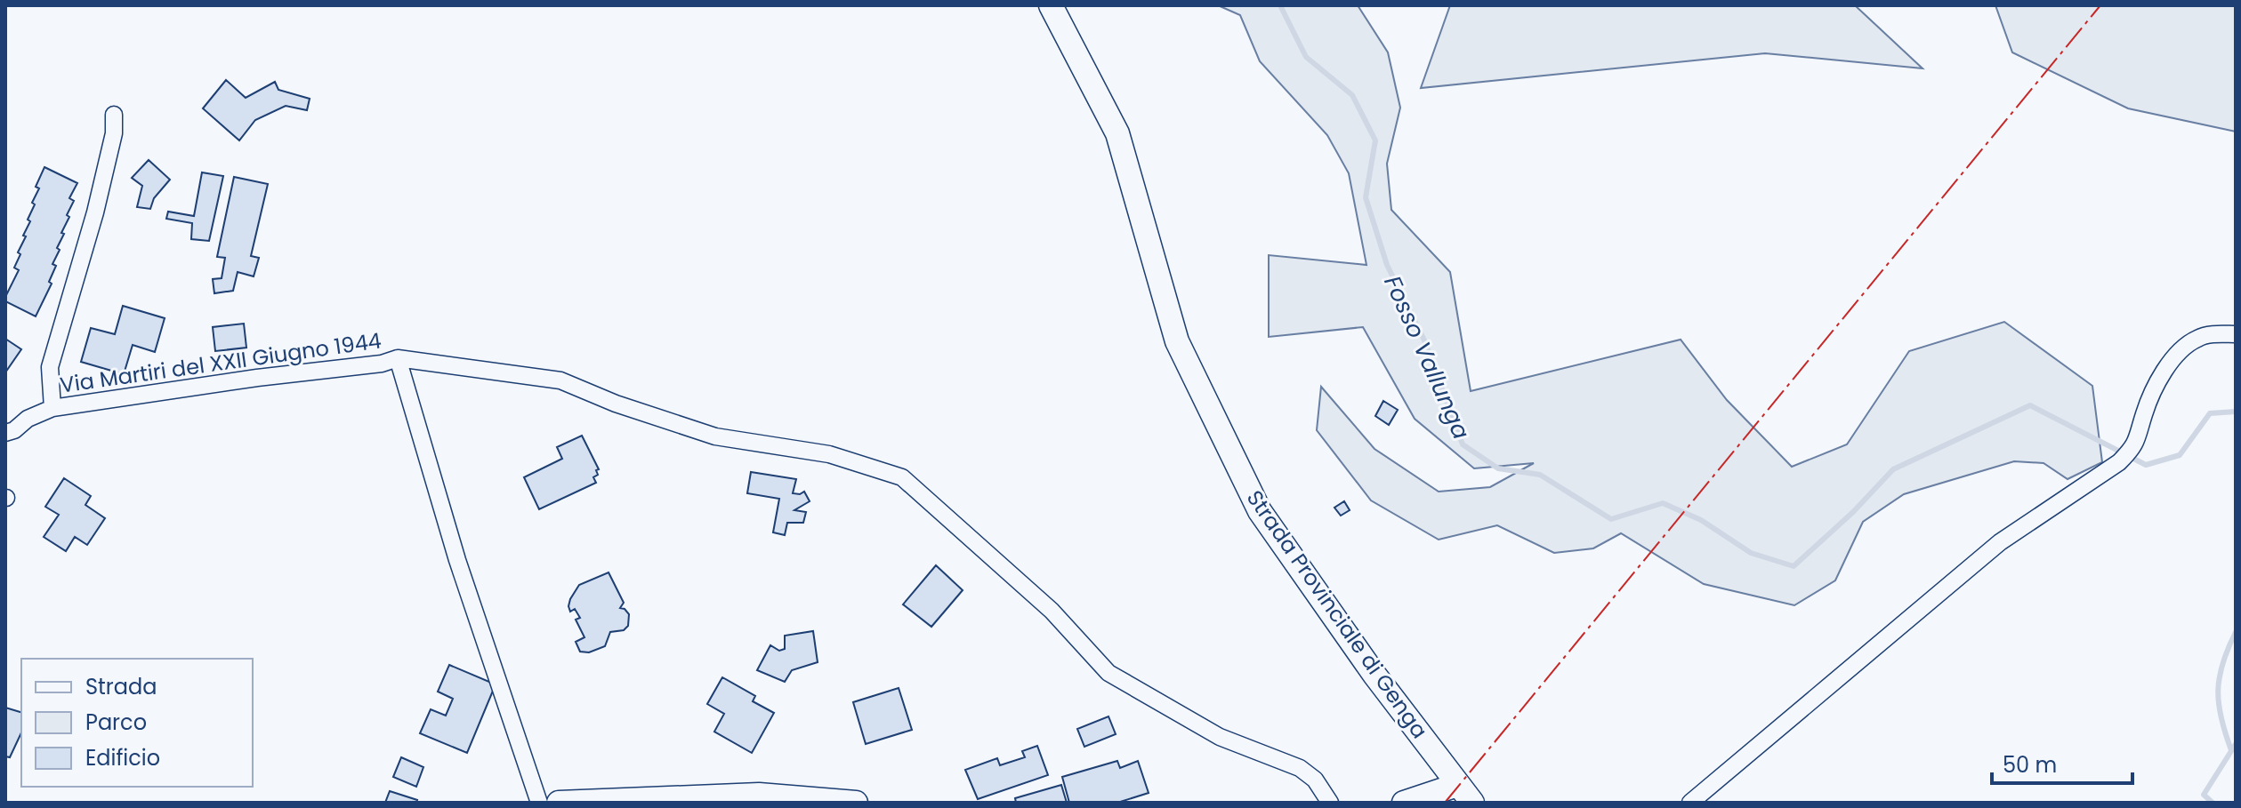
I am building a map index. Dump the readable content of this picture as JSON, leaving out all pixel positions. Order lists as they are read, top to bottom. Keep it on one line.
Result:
{"streets":{"main road":["Strada Provinciale di Genga"],"street":["Via Martiri del XXII Giugno 1944"]},"water":["Fosso Vallunga"],"legend":["Strada","Parco","Edificio"],"scale_bar":"50 m"}
